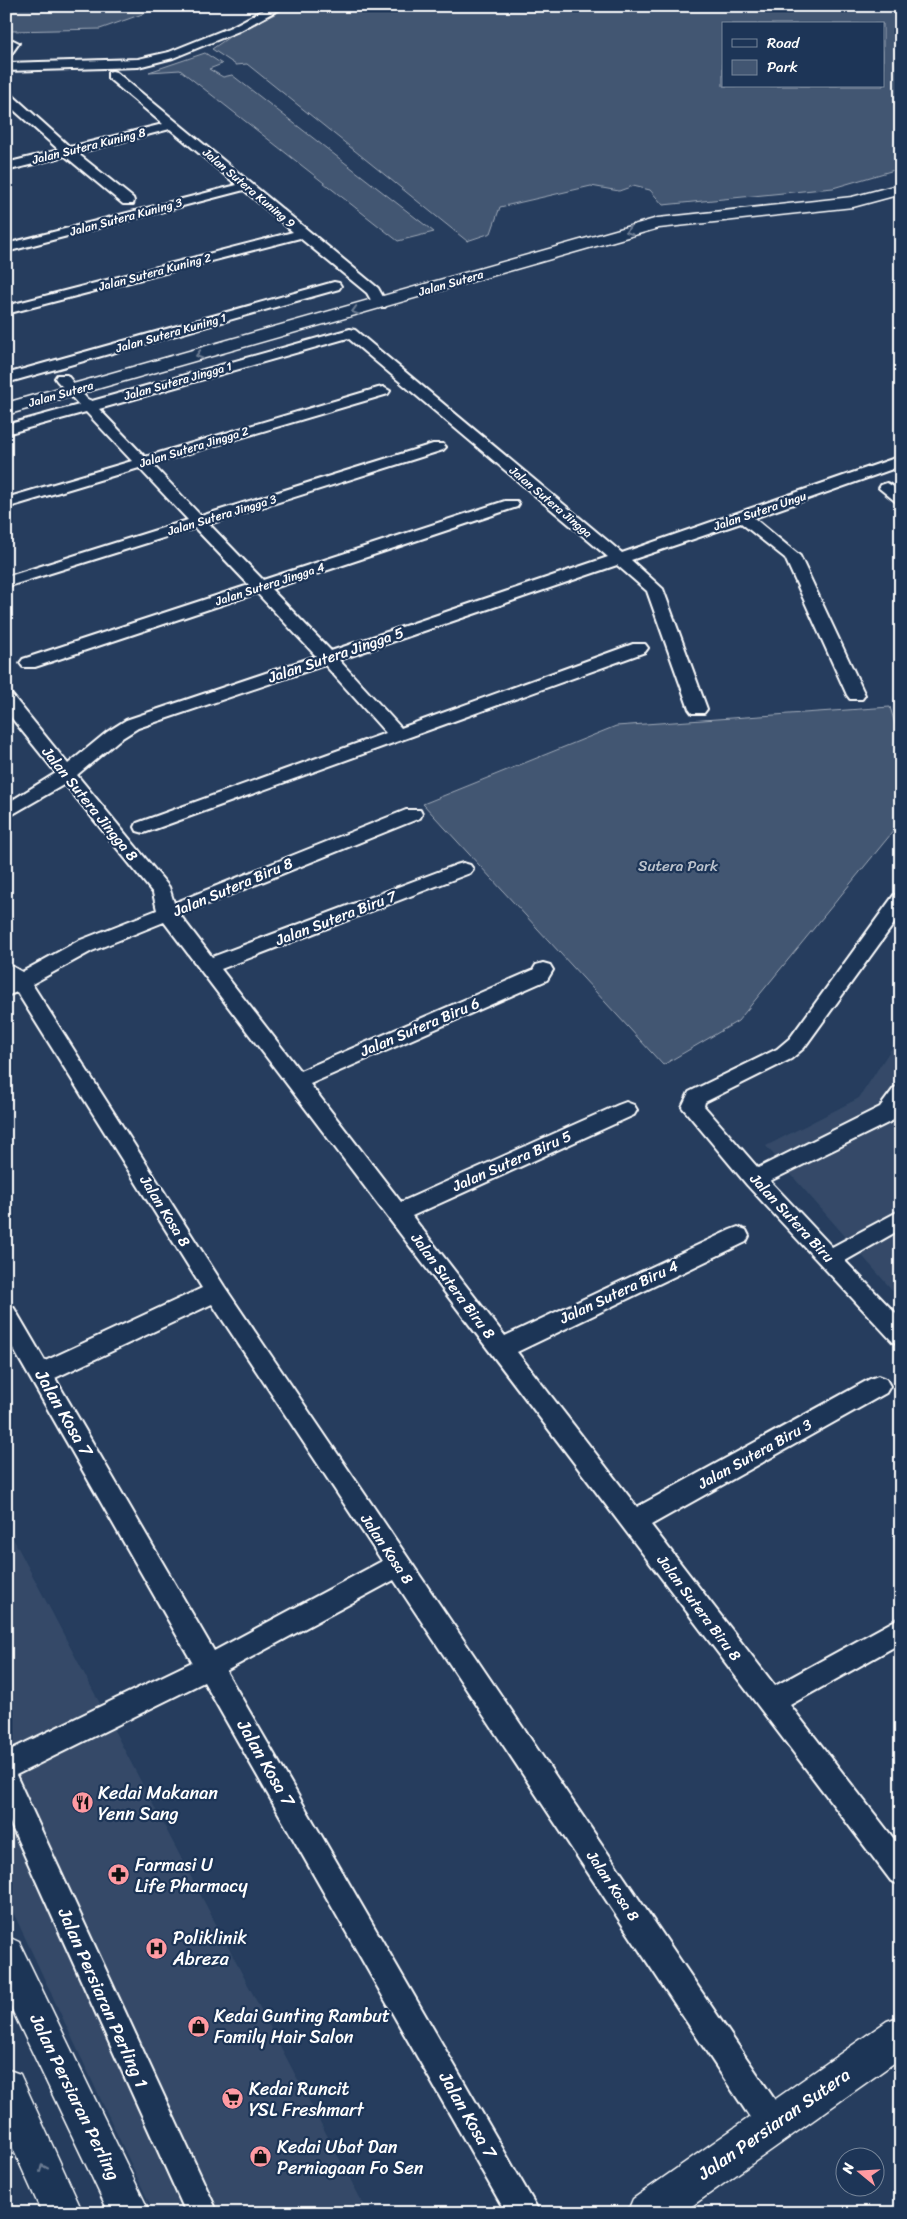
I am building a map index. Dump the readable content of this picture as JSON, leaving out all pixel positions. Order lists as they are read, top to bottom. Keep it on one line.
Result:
{"streets":{"street":["Jalan Sutera Kuning 8","Jalan Sutera Kuning 9","Jalan Sutera Kuning 3","Jalan Sutera Kuning 2","Jalan Sutera","Jalan Sutera Kuning 1","Jalan Sutera Jingga 1","Jalan Sutera Jingga 2","Jalan Sutera Jingga","Jalan Sutera Ungu","Jalan Sutera Jingga 3","Jalan Sutera Jingga 4","Jalan Sutera Jingga 5","Jalan Sutera Jingga 8","Jalan Sutera Biru 8","Jalan Sutera Biru 7","Jalan Sutera Biru 6","Jalan Sutera Biru 5","Jalan Kosa 8","Jalan Sutera Biru","Jalan Sutera Biru 4","Jalan Kosa 7","Jalan Sutera Biru 3","Jalan Persiaran Perling 1","Jalan Persiaran Perling","Jalan Persiaran Sutera"]},"crossings":[["Jalan Sutera Kuning 8","Jalan Sutera Kuning 9"],["Jalan Sutera Kuning 9","Jalan Sutera Kuning 3"],["Jalan Sutera Kuning 9","Jalan Sutera Kuning 2"],["Jalan Sutera Kuning 9","Jalan Sutera"],["Jalan Sutera","Jalan Sutera Jingga 1"],["Jalan Sutera Jingga 1","Jalan Sutera Jingga"],["Jalan Sutera Jingga","Jalan Sutera Ungu"],["Jalan Sutera Jingga","Jalan Sutera Jingga 5"],["Jalan Sutera Ungu","Jalan Sutera Jingga 5"],["Jalan Sutera Jingga 5","Jalan Sutera Jingga 8"],["Jalan Sutera Jingga 8","Jalan Sutera Biru 8"],["Jalan Sutera Biru 8","Jalan Sutera Biru 7"],["Jalan Sutera Biru 8","Jalan Sutera Biru 6"],["Jalan Sutera Biru 8","Jalan Sutera Biru 5"],["Jalan Sutera Biru 8","Jalan Sutera Biru 4"],["Jalan Sutera Biru 8","Jalan Sutera Biru 3"],["Jalan Kosa 8","Jalan Persiaran Sutera"]],"parks":["Sutera Park"],"places":{"restaurant":["Kedai Makanan Yenn Sang"],"pharmacy":["Farmasi U Life Pharmacy"],"hospital":["Poliklinik Abreza"],"shop":["Kedai Gunting Rambut Family Hair Salon","Kedai Ubat Dan Perniagaan Fo Sen"],"supermarket":["Kedai Runcit YSL Freshmart"]},"legend":["Road","Park"],"north":"left"}
